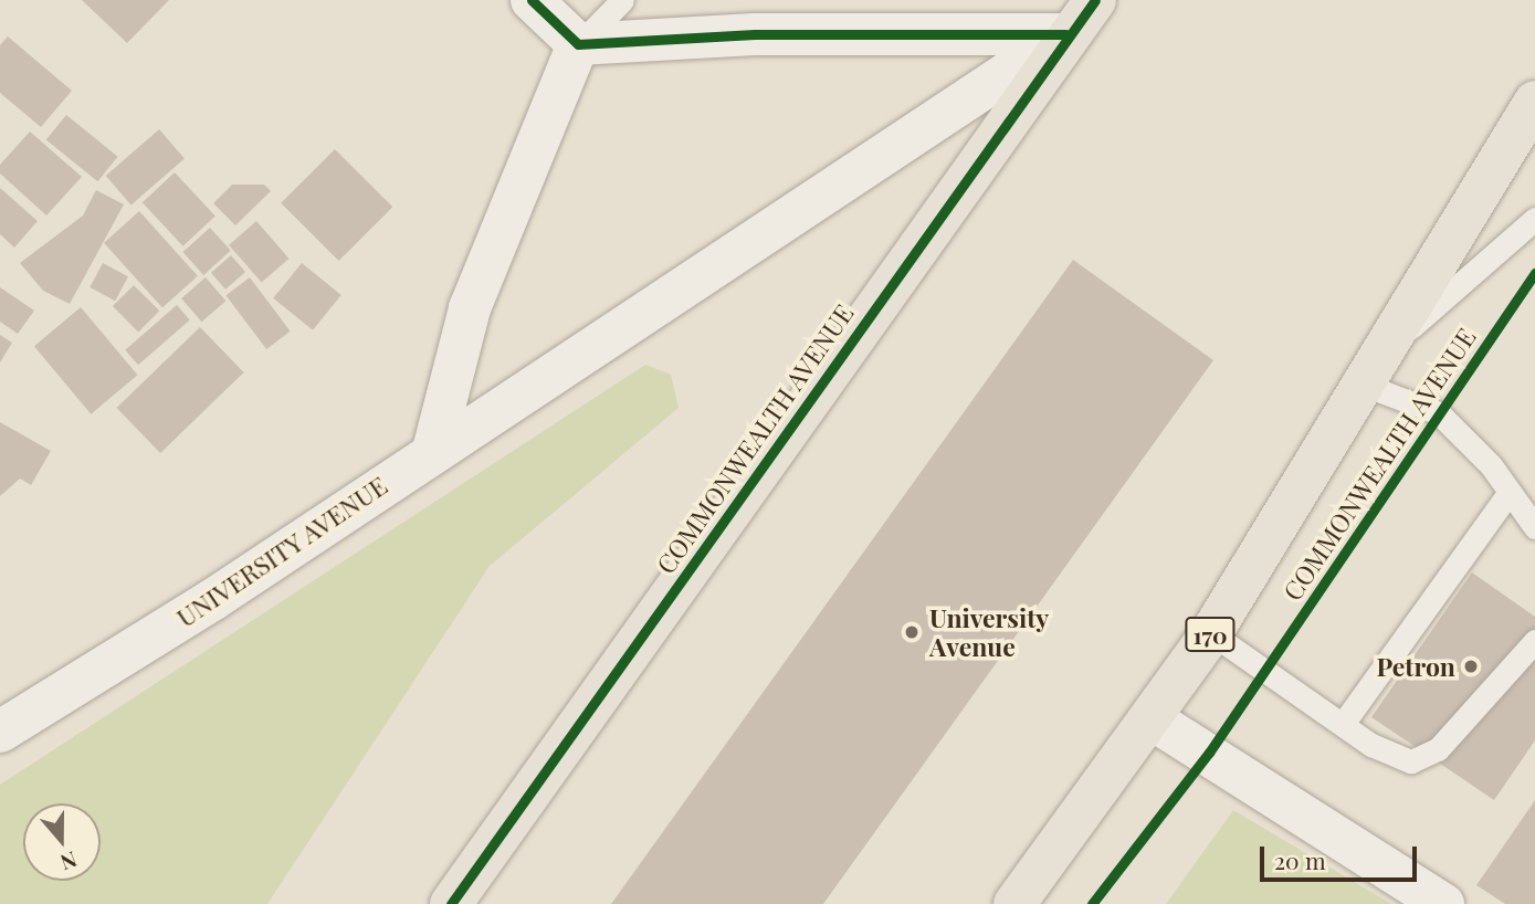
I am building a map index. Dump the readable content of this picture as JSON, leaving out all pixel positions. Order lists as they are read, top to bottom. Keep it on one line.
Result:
{"streets":{"main road":["COMMONWEALTH AVENUE","170"],"street":["UNIVERSITY AVENUE"]},"crossings":[["COMMONWEALTH AVENUE","UNIVERSITY AVENUE"]],"places":["University Avenue","Petron"],"scale_bar":"20 m","north":"bottom"}
